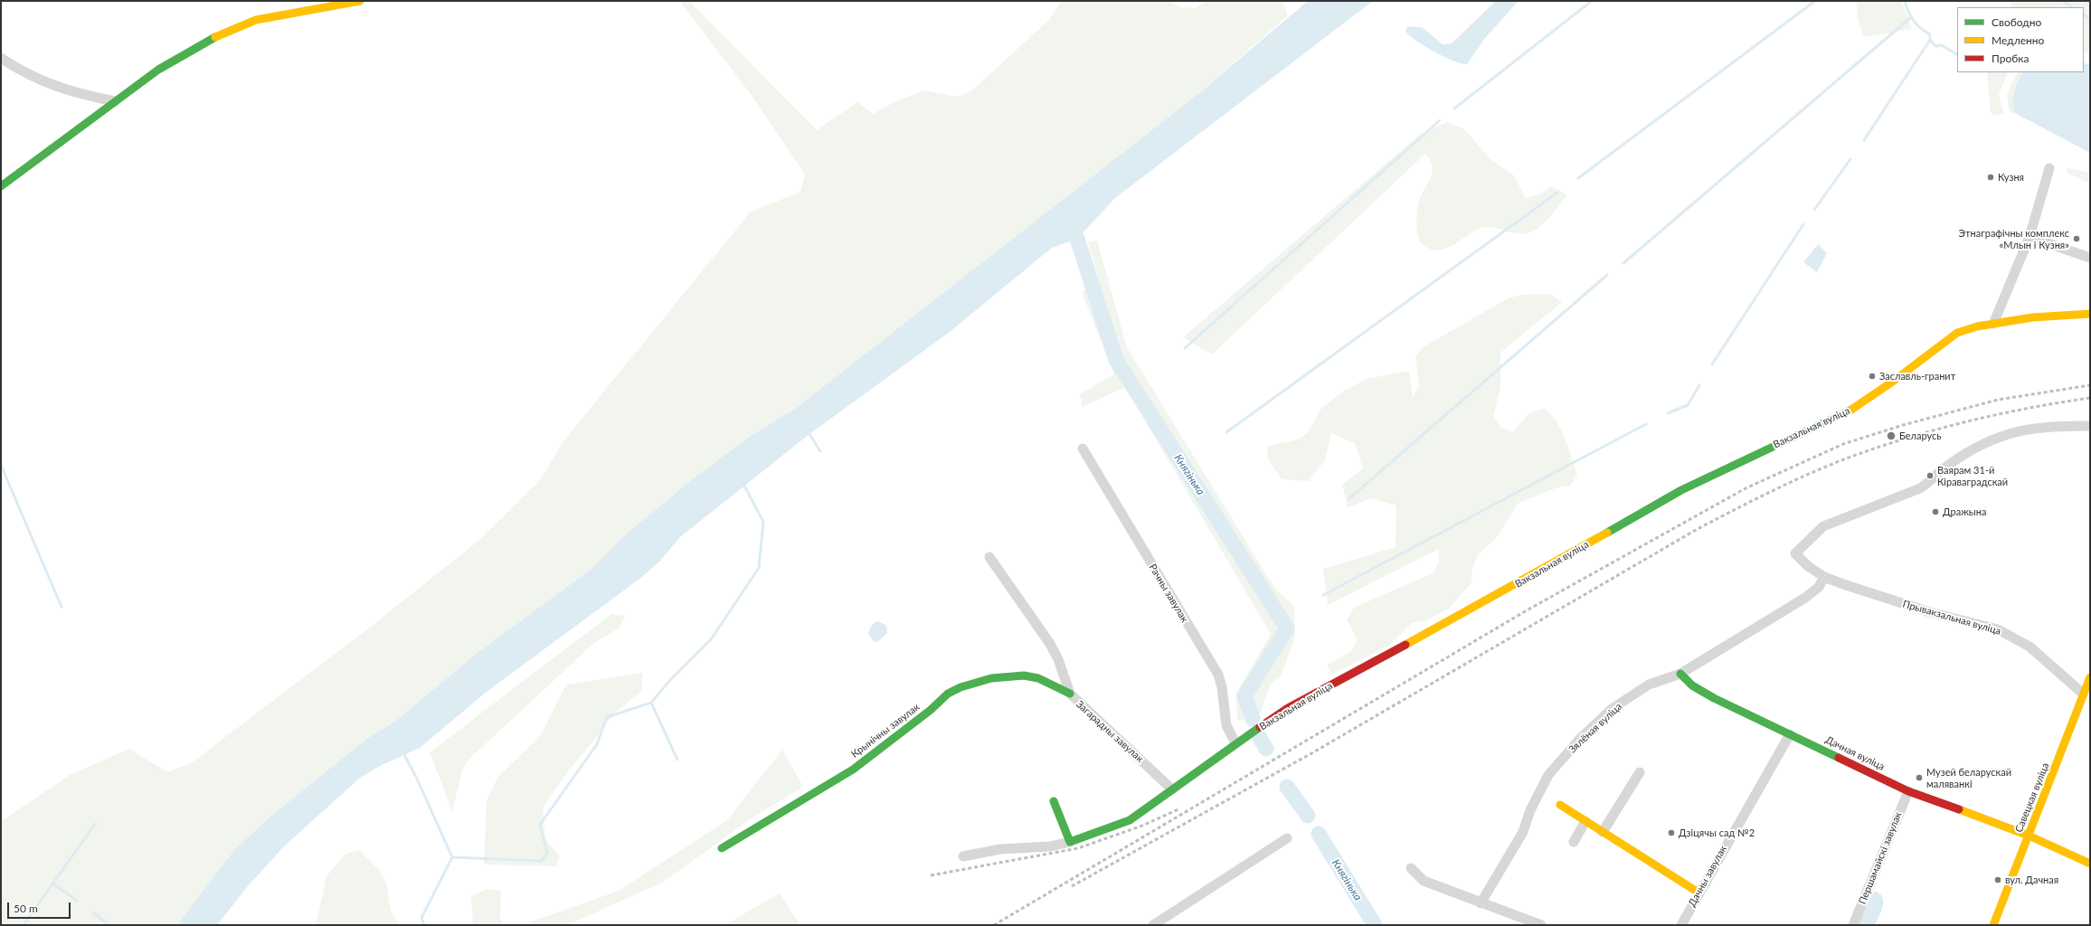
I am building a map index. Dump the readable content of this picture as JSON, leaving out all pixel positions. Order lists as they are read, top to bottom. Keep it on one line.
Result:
{"streets":{"street":["Вакзальная вуліца","Рачны завулак","Прывакзальная вуліца","Зялёная вуліца","Крынічны завулак","Загарадны завулак","Дачная вуліца","Савецкая вуліца","Першамайскі завулак","Дачны завулак"]},"crossings":[["Вакзальная вуліца","Рачны завулак"],["Вакзальная вуліца","Загарадны завулак"],["Прывакзальная вуліца","Зялёная вуліца"],["Прывакзальная вуліца","Савецкая вуліца"],["Зялёная вуліца","Дачная вуліца"],["Крынічны завулак","Загарадны завулак"],["Дачная вуліца","Савецкая вуліца"],["Дачная вуліца","Першамайскі завулак"],["Дачная вуліца","Дачны завулак"]],"water":["Княгінька"],"places":["Кузня","Этнаграфічны комплекс «Млын і Кузня»","Заславль-гранит","Беларусь","Ваярам 31-й Кіраваградскай","Дражына","Музей беларускай маляванкі","Дзіцячы сад №2","вул. Дачная"],"legend":["Свободно","Медленно","Пробка"],"scale_bar":"50 m"}
